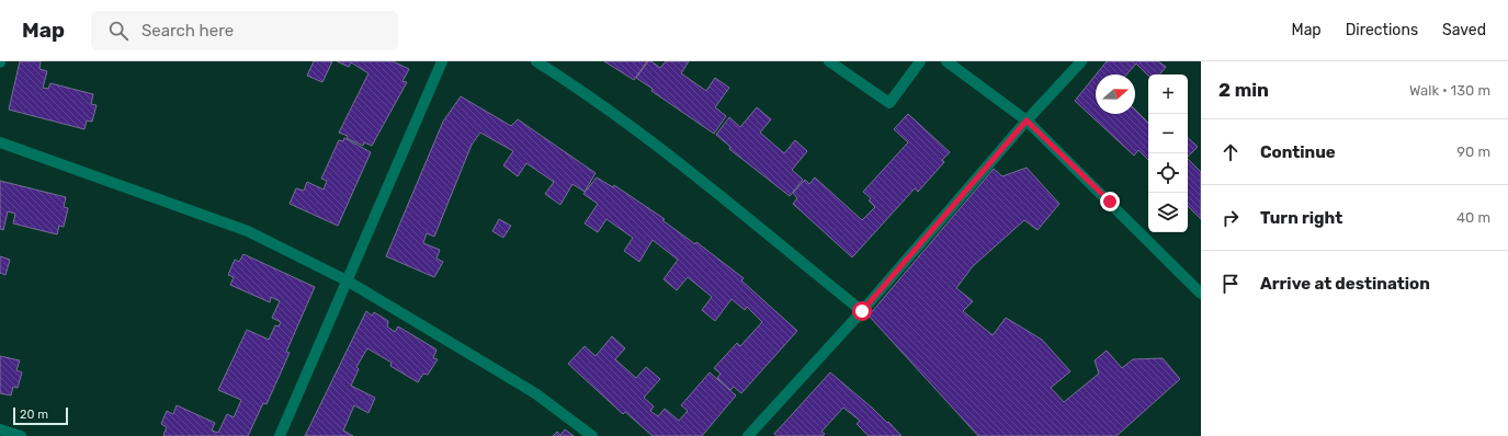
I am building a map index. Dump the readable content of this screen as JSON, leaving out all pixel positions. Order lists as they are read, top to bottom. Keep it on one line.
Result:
{"scale_bar":"20 m","north":"right","page":{"header":"Map","search":"Search here","nav":["Map","Directions","Saved"],"heading":["2 min","Walk · 130 m"],"map_buttons":["+","−"],"list":[["Continue","90 m"],["Turn right","40 m"],"Arrive at destination"],"scale":"20 m"}}
